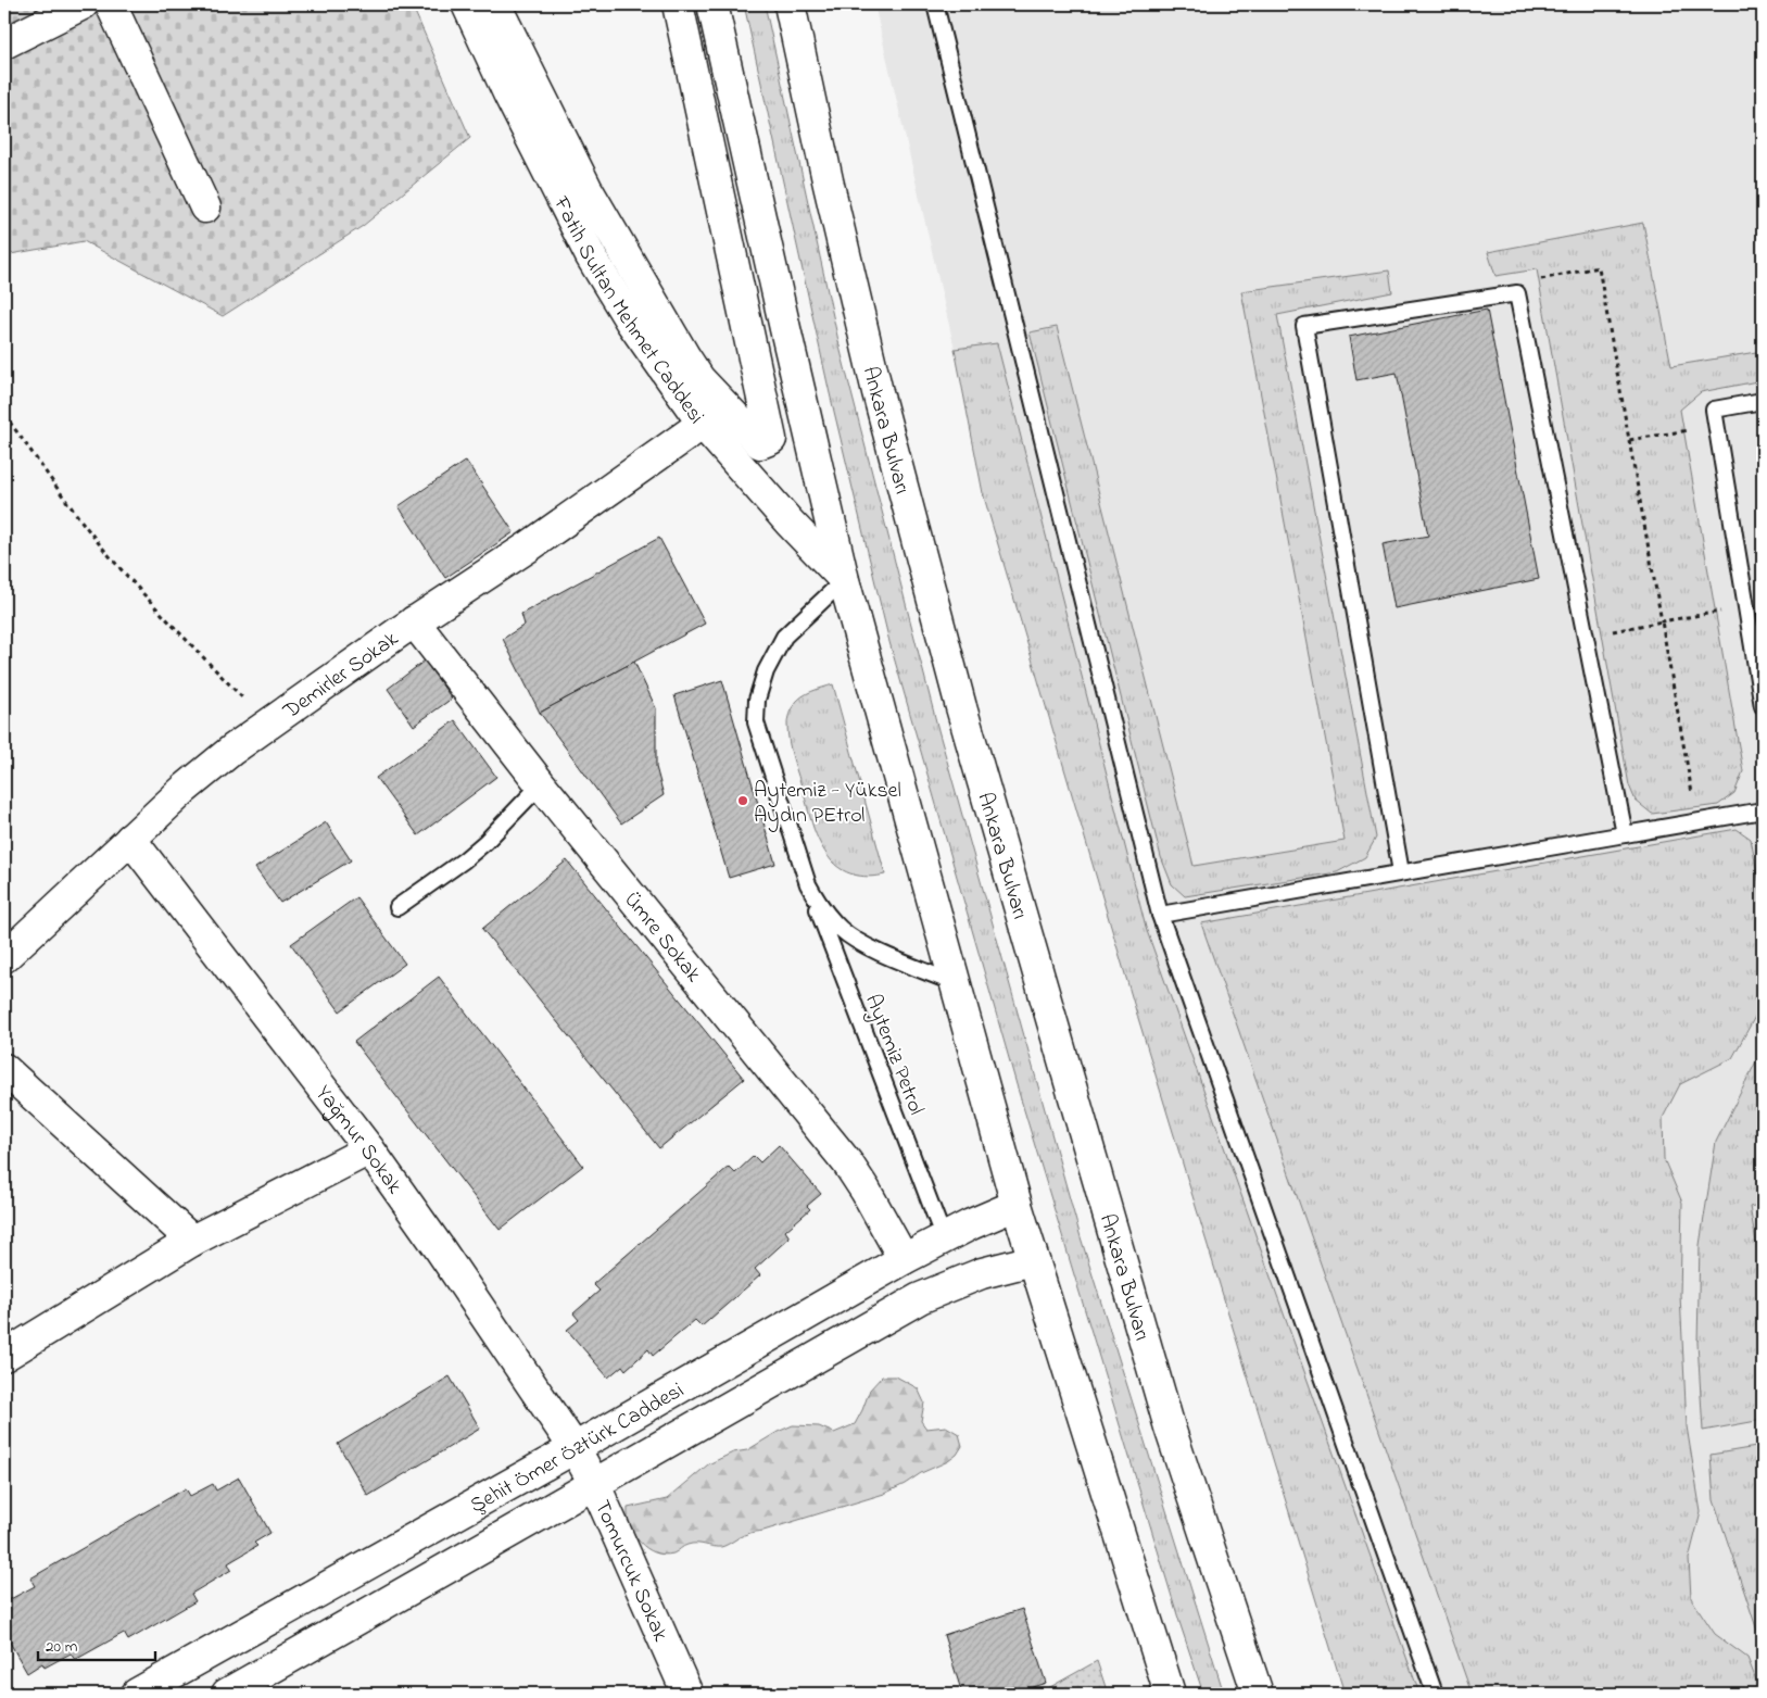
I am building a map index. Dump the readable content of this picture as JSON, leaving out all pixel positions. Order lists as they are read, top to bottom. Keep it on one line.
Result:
{"streets":{"street":["Fatih Sultan Mehmet Caddesi","Ankara Bulvarı","Demirler Sokak","Ümre Sokak","Yağmur Sokak","Şehit Ömer Öztürk Caddesi","Tomurcuk Sokak"],"lane":["Aytemiz Petrol"]},"crossings":[["Fatih Sultan Mehmet Caddesi","Demirler Sokak"],["Fatih Sultan Mehmet Caddesi","Aytemiz Petrol"],["Demirler Sokak","Ümre Sokak"],["Demirler Sokak","Yağmur Sokak"],["Ümre Sokak","Şehit Ömer Öztürk Caddesi"],["Aytemiz Petrol","Şehit Ömer Öztürk Caddesi"],["Yağmur Sokak","Şehit Ömer Öztürk Caddesi"],["Yağmur Sokak","Tomurcuk Sokak"],["Şehit Ömer Öztürk Caddesi","Tomurcuk Sokak"]],"places":["Aytemiz - Yüksel Aydın PEtrol"],"scale_bar":"20 m"}
